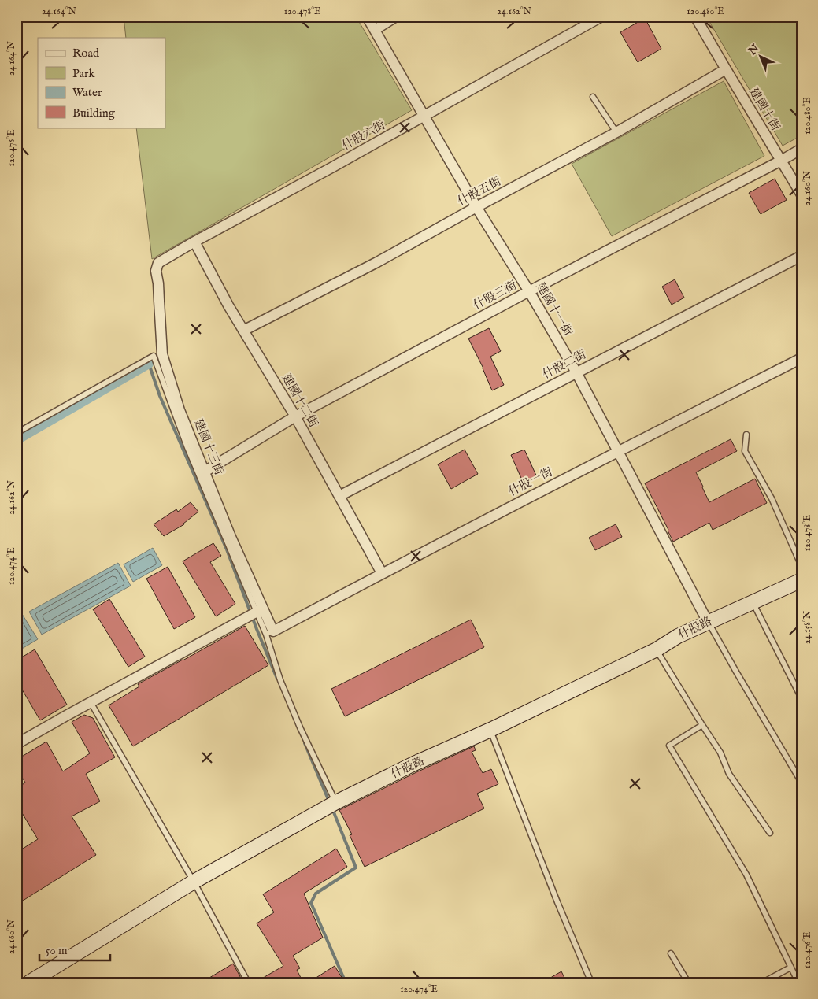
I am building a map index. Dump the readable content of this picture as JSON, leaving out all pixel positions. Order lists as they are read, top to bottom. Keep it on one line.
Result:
{"streets":{"street":["建國十街","什股六街","什股五街","什股三街","建國十一街","什股二街","建國十二街","建國十三街","什股一街","什股路"]},"crossings":[["建國十街","什股五街"],["建國十街","什股三街"],["什股六街","建國十一街"],["什股六街","建國十二街"],["什股六街","建國十三街"],["什股五街","建國十一街"],["什股五街","建國十二街"],["什股三街","建國十一街"],["什股三街","建國十二街"],["什股三街","建國十三街"],["建國十一街","什股二街"],["建國十一街","什股一街"],["建國十一街","什股路"],["什股二街","建國十二街"],["建國十二街","什股一街"],["建國十三街","什股一街"]],"legend":["Road","Park","Water","Building"],"scale_bar":"50 m","north":"top left","coordinates":["24.164°N","120.478°E","24.162°N","120.480°E","120.476°E","24.160°N","120.474°E","24.158°N"]}
